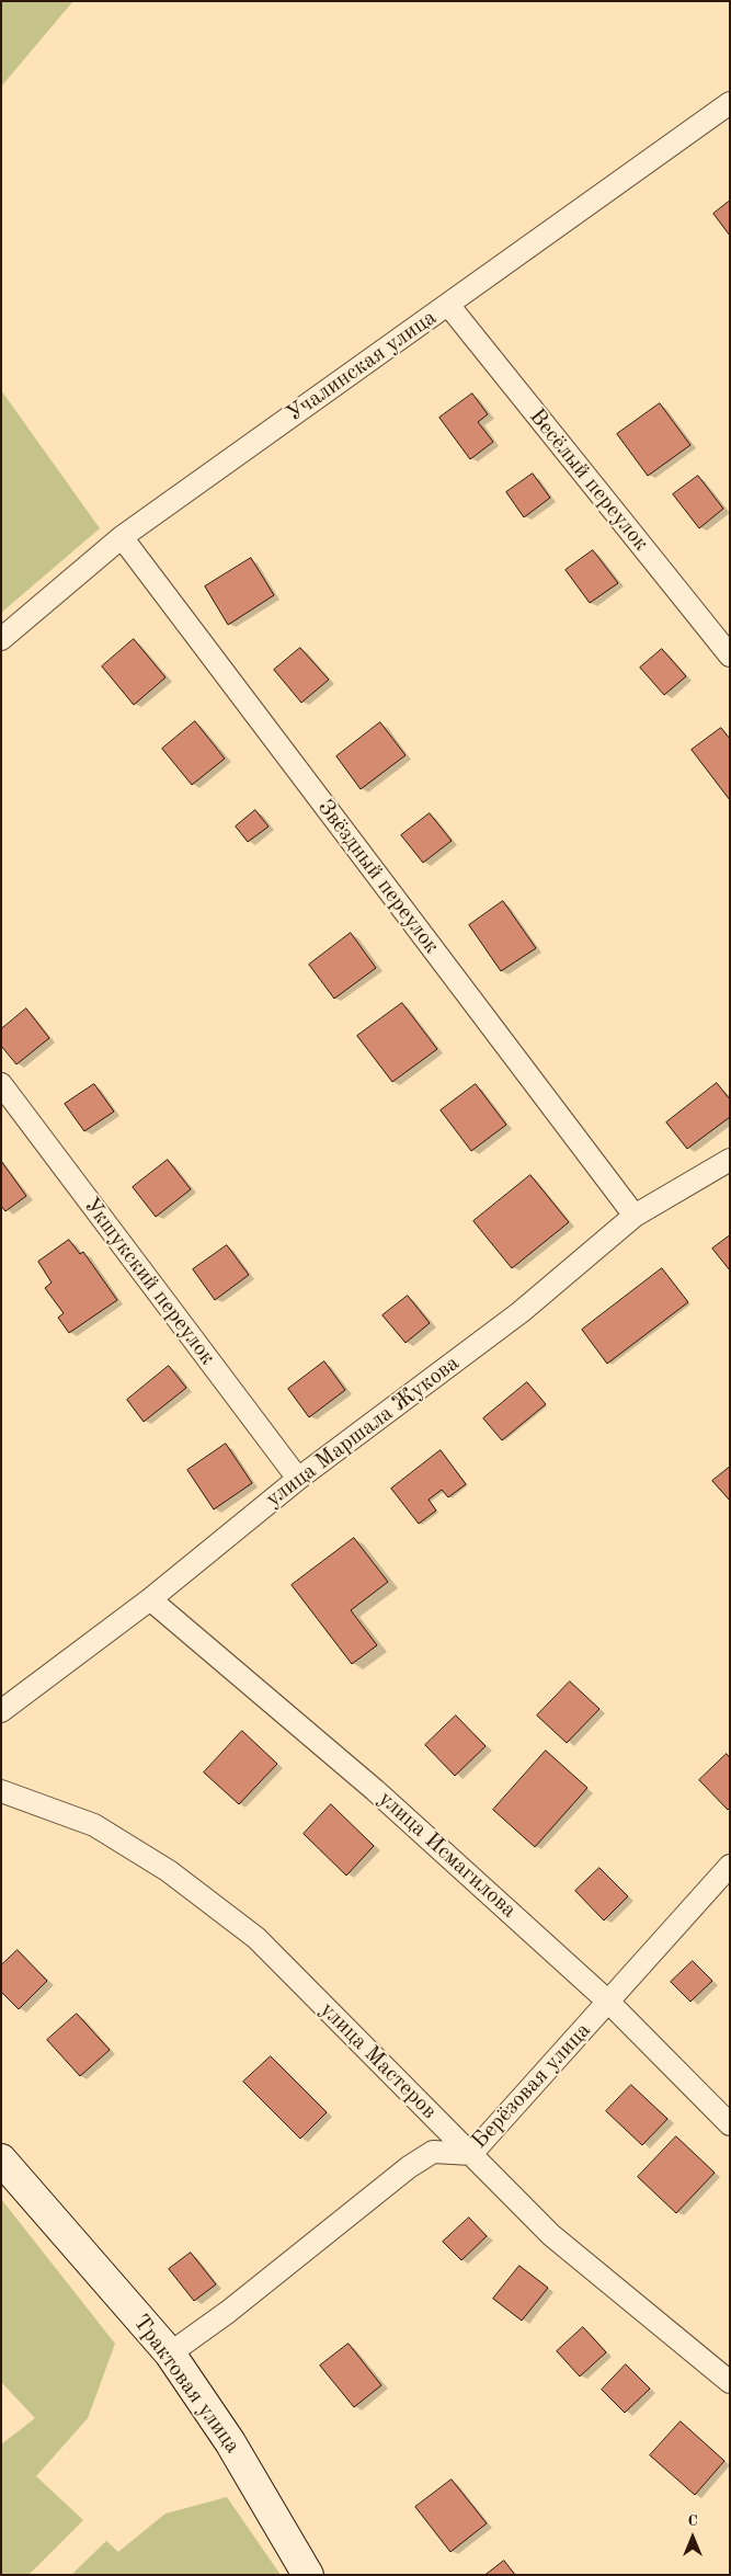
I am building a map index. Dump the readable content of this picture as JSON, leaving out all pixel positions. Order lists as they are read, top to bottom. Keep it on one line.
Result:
{"streets":{"main road":["Трактовая улица"],"street":["Учалинская улица","Весёлый переулок","Звёздный переулок","Укшукский переулок","улица Маршала Жукова","улица Исмагилова","улица Мастеров","Берёзовая улица"]},"crossings":[["Учалинская улица","Весёлый переулок"],["Учалинская улица","Звёздный переулок"],["Звёздный переулок","улица Маршала Жукова"],["Укшукский переулок","улица Маршала Жукова"],["улица Маршала Жукова","улица Исмагилова"],["улица Исмагилова","Берёзовая улица"],["улица Мастеров","Берёзовая улица"],["Берёзовая улица","Трактовая улица"]],"north":"top"}
